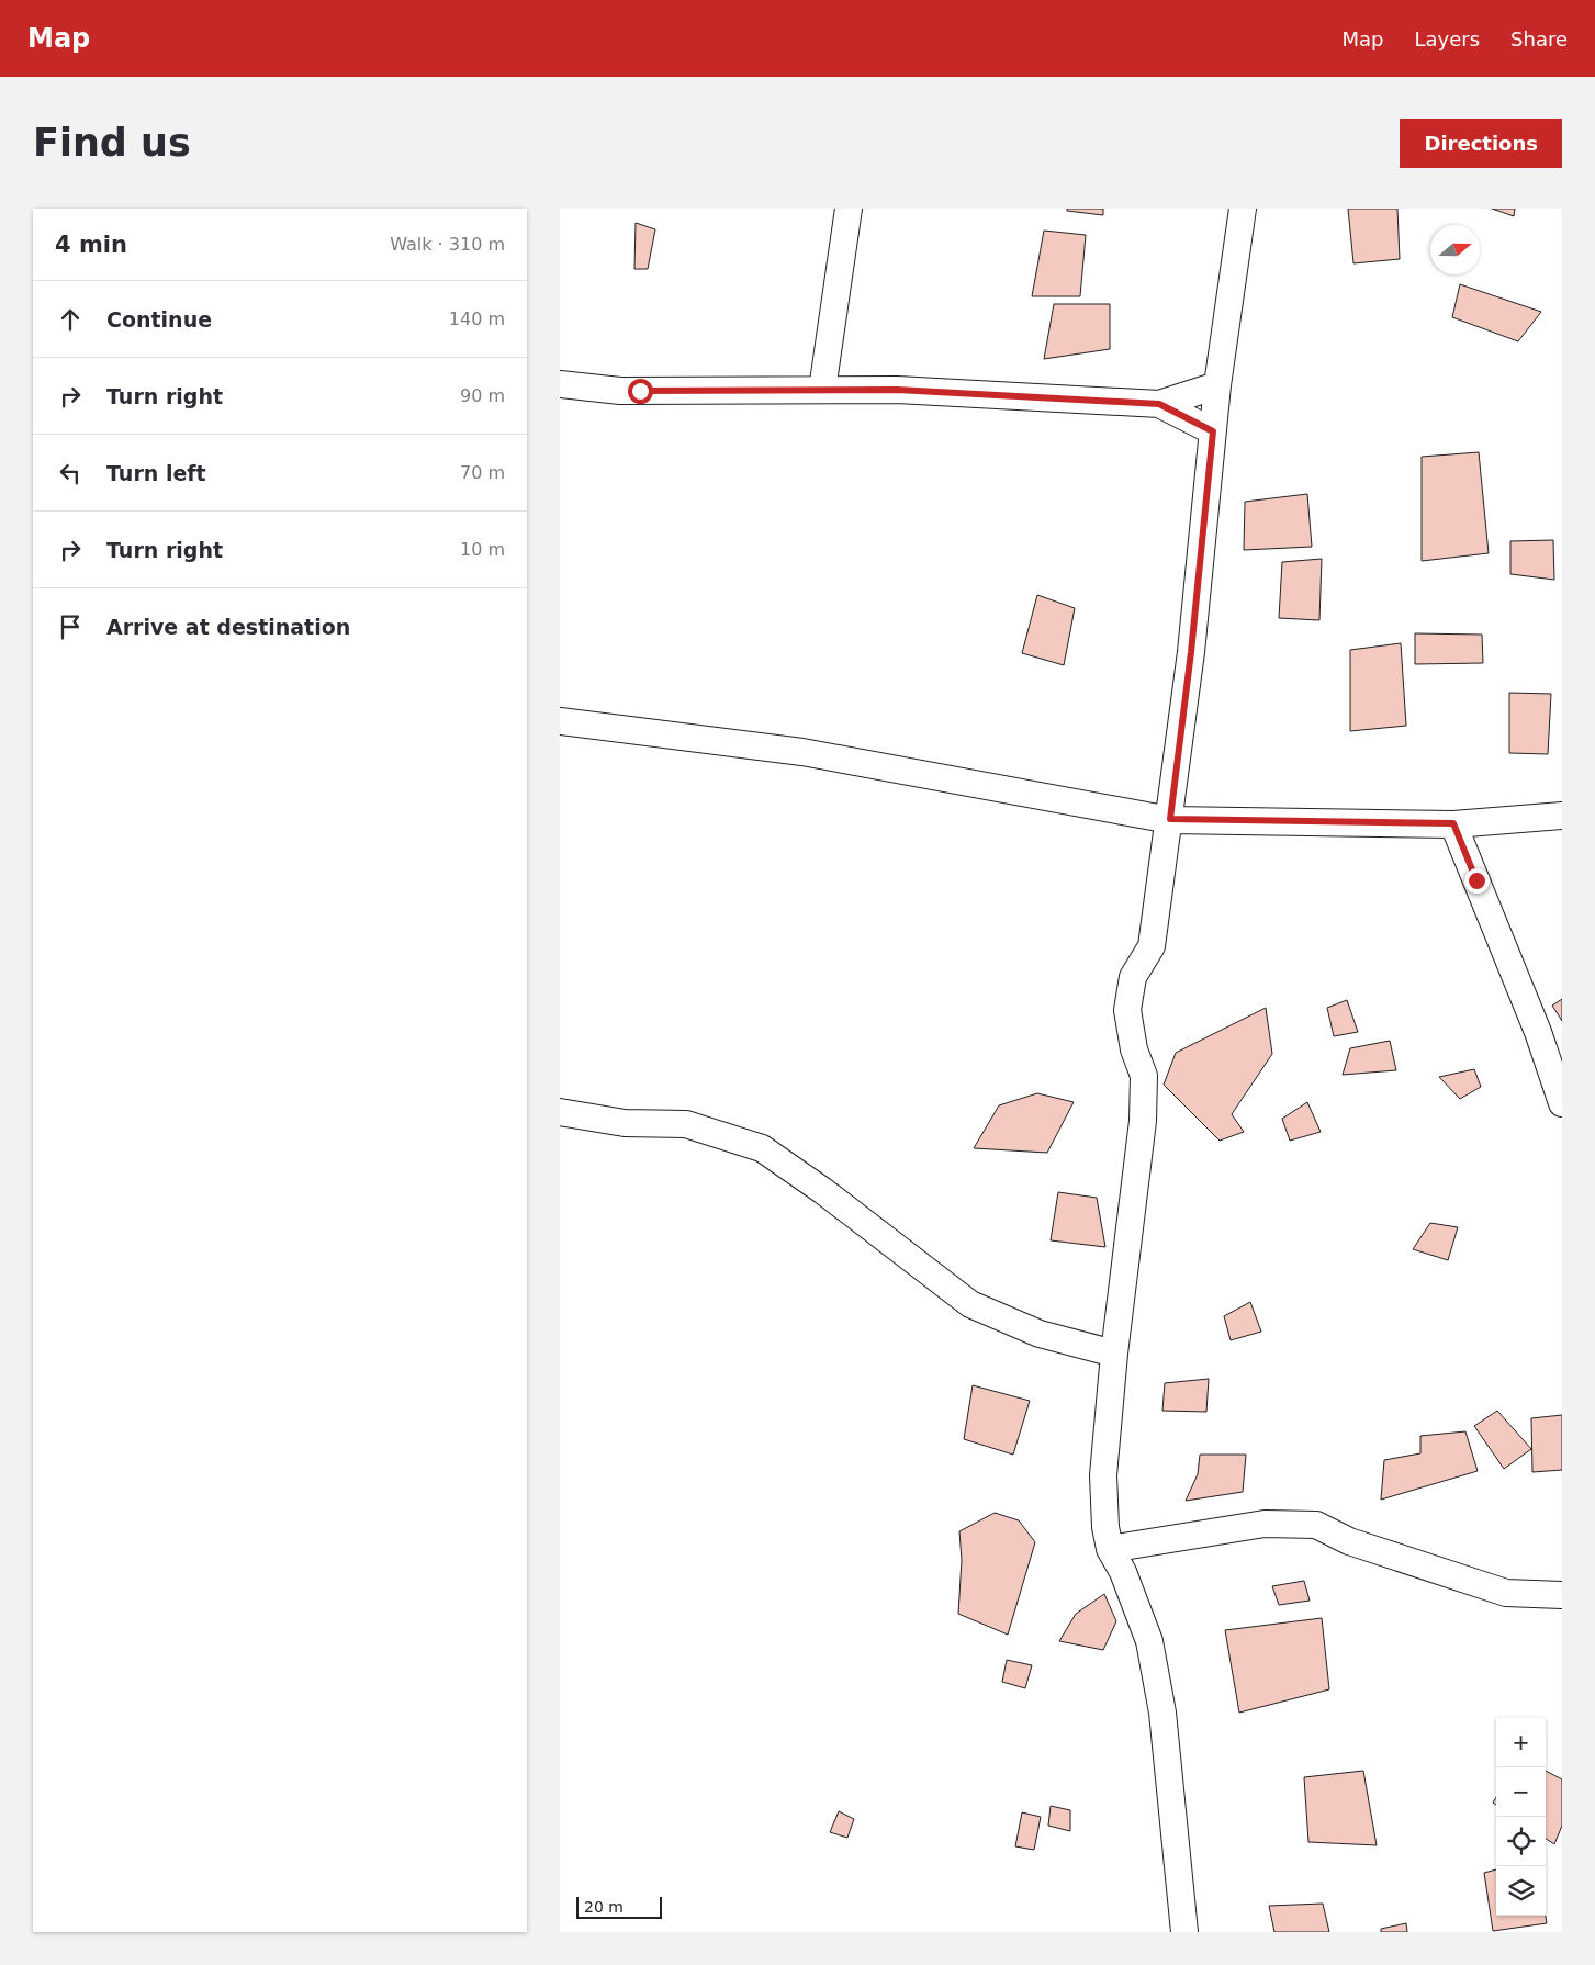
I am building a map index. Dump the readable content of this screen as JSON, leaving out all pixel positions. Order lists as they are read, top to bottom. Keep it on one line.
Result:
{"scale_bar":"20 m","north":"right","page":{"header":"Map","nav":["Map","Layers","Share"],"buttons":"Directions","title":"Find us","heading":["4 min","Walk · 310 m"],"list":[["Continue","140 m"],["Turn right","90 m"],["Turn left","70 m"],["Turn right","10 m"],"Arrive at destination"],"map_buttons":["+","−"],"scale":"20 m"}}
